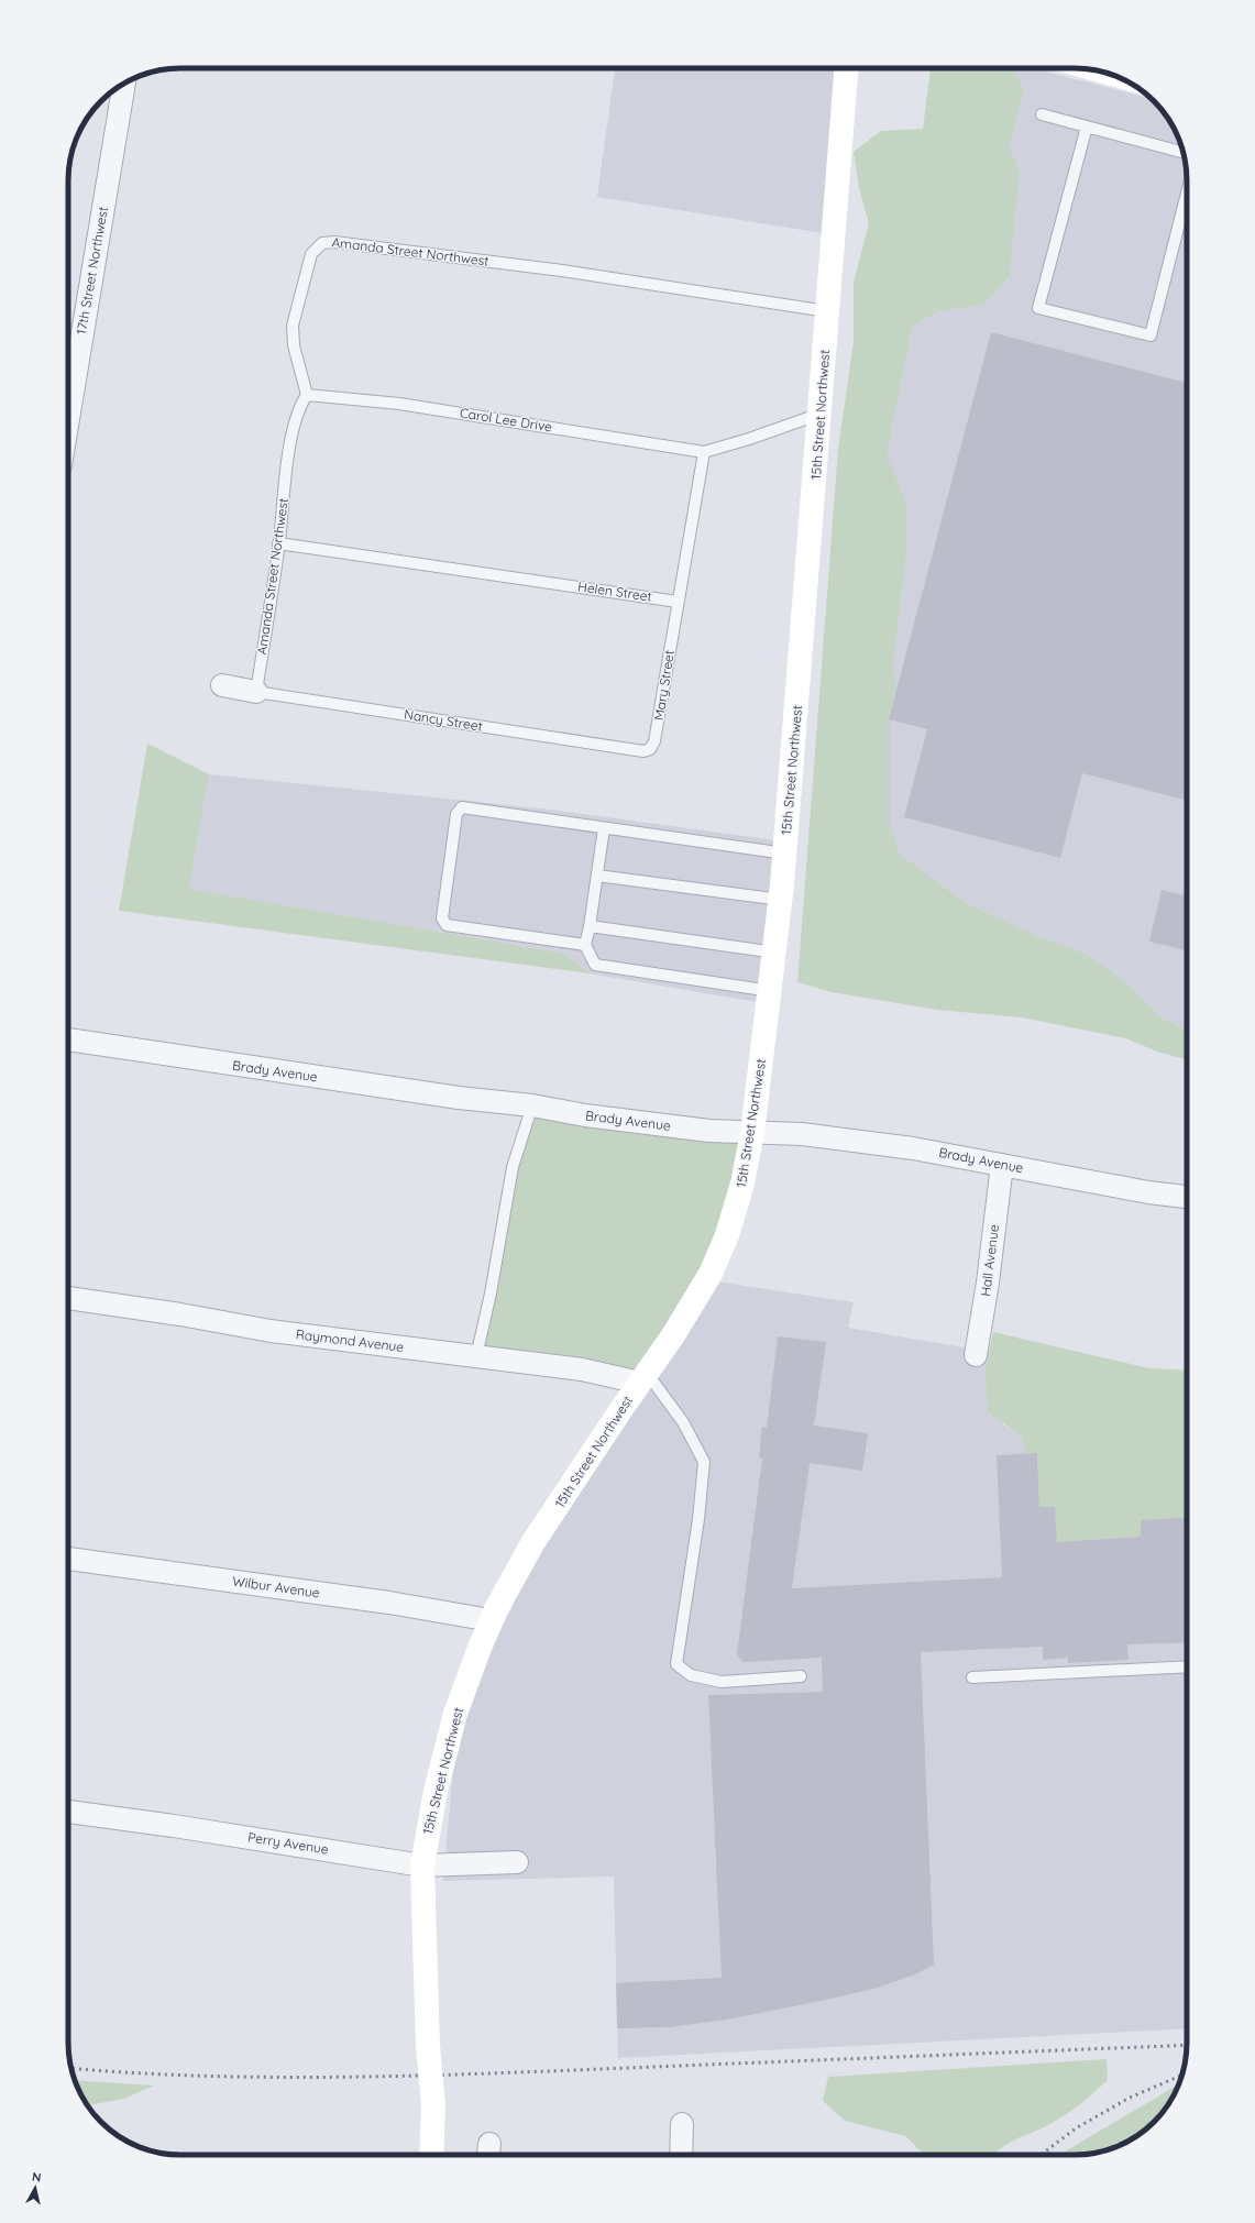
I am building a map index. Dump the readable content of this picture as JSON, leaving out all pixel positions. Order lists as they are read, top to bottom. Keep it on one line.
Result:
{"streets":{"street":["17th Street Northwest","15th Street Northwest","Brady Avenue","Hall Avenue","Raymond Avenue","Wilbur Avenue","Perry Avenue"],"lane":["Amanda Street Northwest","Carol Lee Drive","Helen Street","Mary Street","Nancy Street"]},"crossings":[["Amanda Street Northwest","15th Street Northwest"],["Amanda Street Northwest","Carol Lee Drive"],["Amanda Street Northwest","Helen Street"],["Amanda Street Northwest","Nancy Street"],["15th Street Northwest","Brady Avenue"],["15th Street Northwest","Raymond Avenue"],["15th Street Northwest","Wilbur Avenue"],["15th Street Northwest","Perry Avenue"],["Helen Street","Mary Street"],["Mary Street","Nancy Street"],["Brady Avenue","Hall Avenue"]],"north":"top"}
